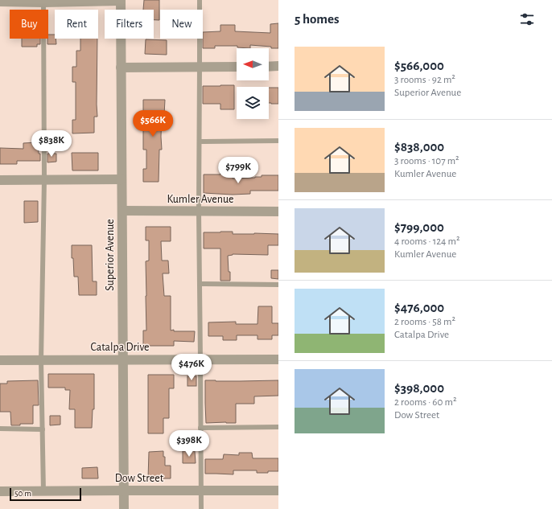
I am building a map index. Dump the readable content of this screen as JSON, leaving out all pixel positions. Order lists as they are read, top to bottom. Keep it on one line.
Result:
{"streets":{"street":["Kumler Avenue","Superior Avenue","Catalpa Drive","Dow Street"]},"crossings":[["Kumler Avenue","Superior Avenue"],["Superior Avenue","Catalpa Drive"],["Superior Avenue","Dow Street"]],"scale_bar":"50 m","north":"left","page":{"heading":"5 homes","chip":["Buy","Rent","Filters","New"],"list":[{"name":"$566,000","note":"3 rooms · 92 m² · Superior Avenue"},{"name":"$838,000","note":"3 rooms · 107 m² · Kumler Avenue"},{"name":"$799,000","note":"4 rooms · 124 m² · Kumler Avenue"},{"name":"$476,000","note":"2 rooms · 58 m² · Catalpa Drive"},{"name":"$398,000","note":"2 rooms · 60 m² · Dow Street"}],"price":["$566K","$838K","$799K","$476K","$398K"],"scale":"50 m"}}
